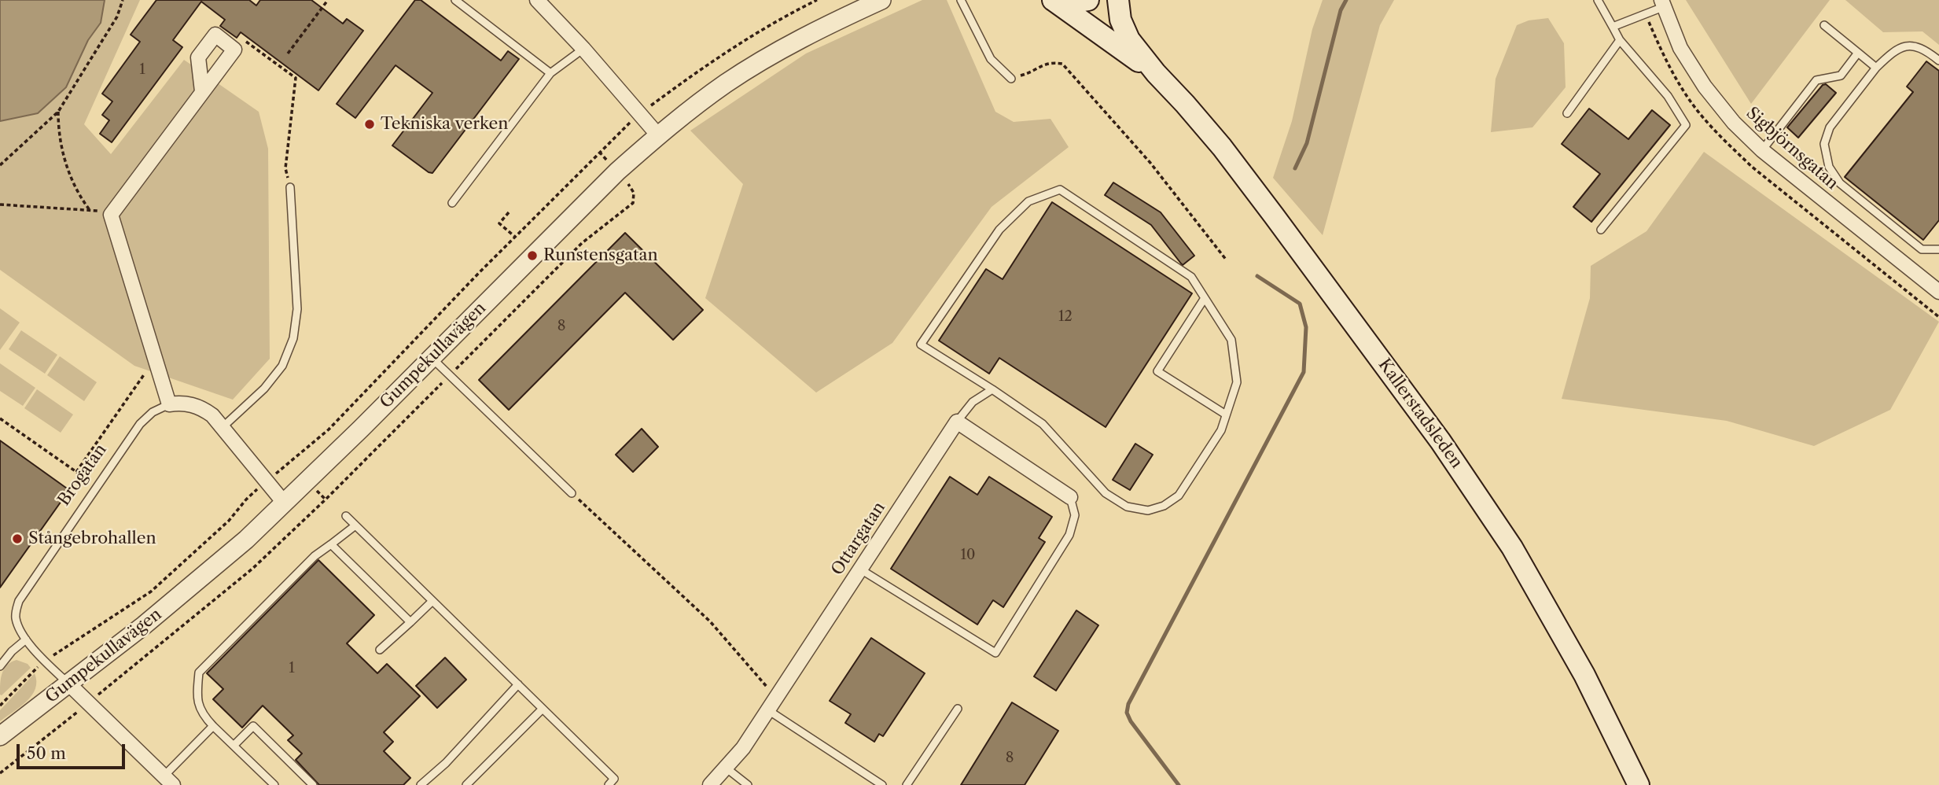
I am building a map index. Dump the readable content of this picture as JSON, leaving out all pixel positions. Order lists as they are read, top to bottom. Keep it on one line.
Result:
{"streets":{"main road":["Kallerstadsleden"],"street":["Sigbjörnsgatan","Gumpekullavägen","Ottargatan"],"lane":["Brogatan"]},"crossings":[["Gumpekullavägen","Brogatan"]],"places":["Tekniska verken","Runstensgatan","Stångebrohallen"],"house_numbers":["1","12","8","10","1","8"],"scale_bar":"50 m"}
